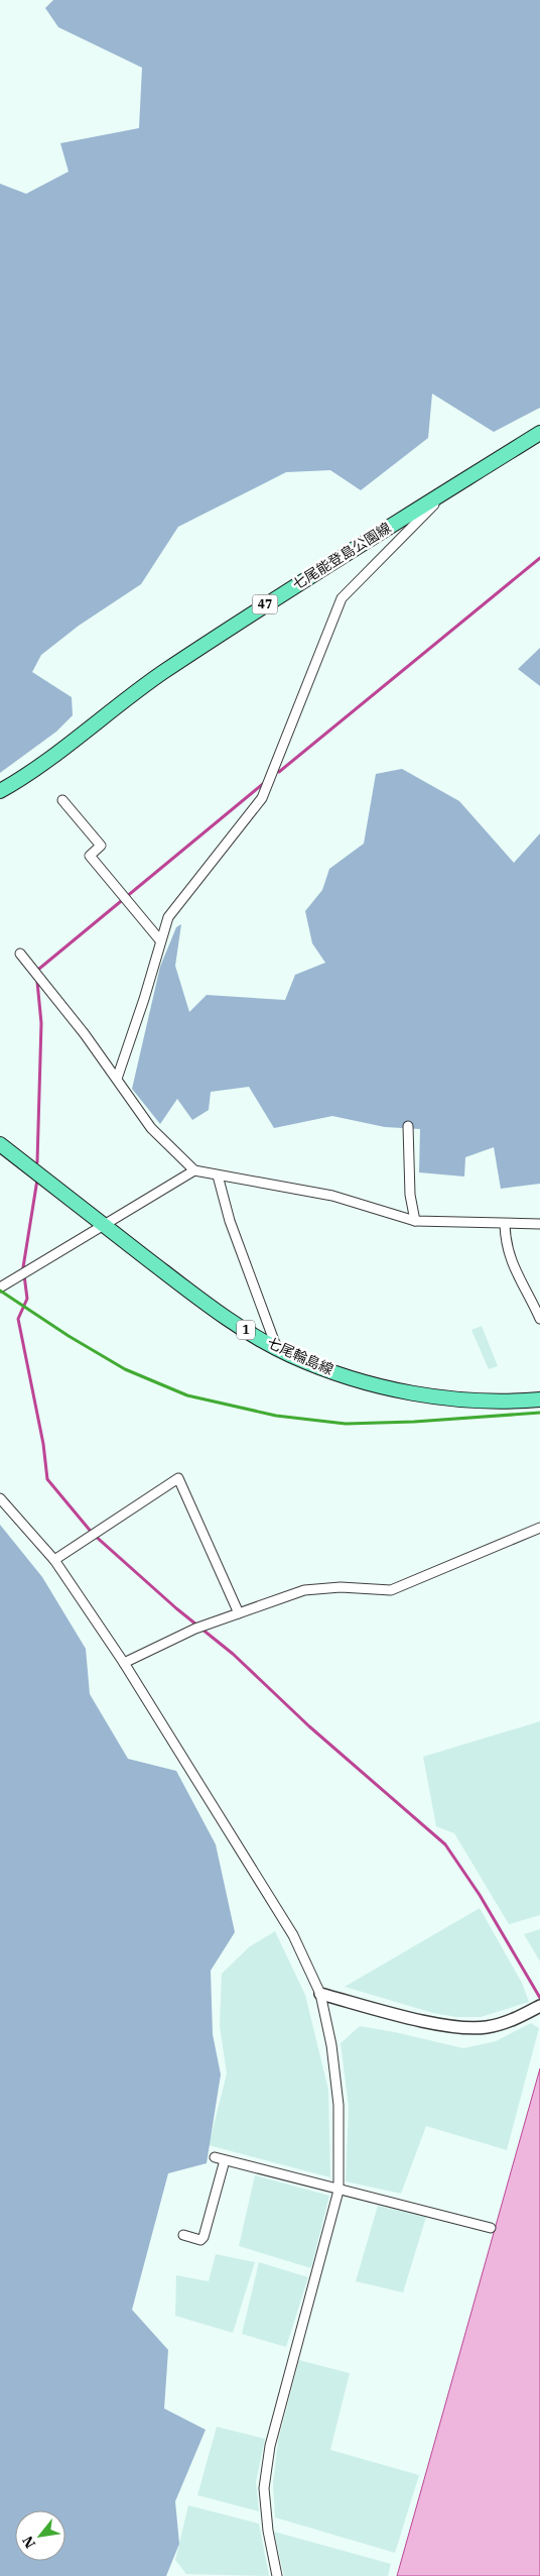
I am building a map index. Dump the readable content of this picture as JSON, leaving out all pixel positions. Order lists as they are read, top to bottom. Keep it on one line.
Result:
{"streets":{"main road":["七尾能登島公園線","47","1","七尾輪島線"]},"north":"bottom left"}
